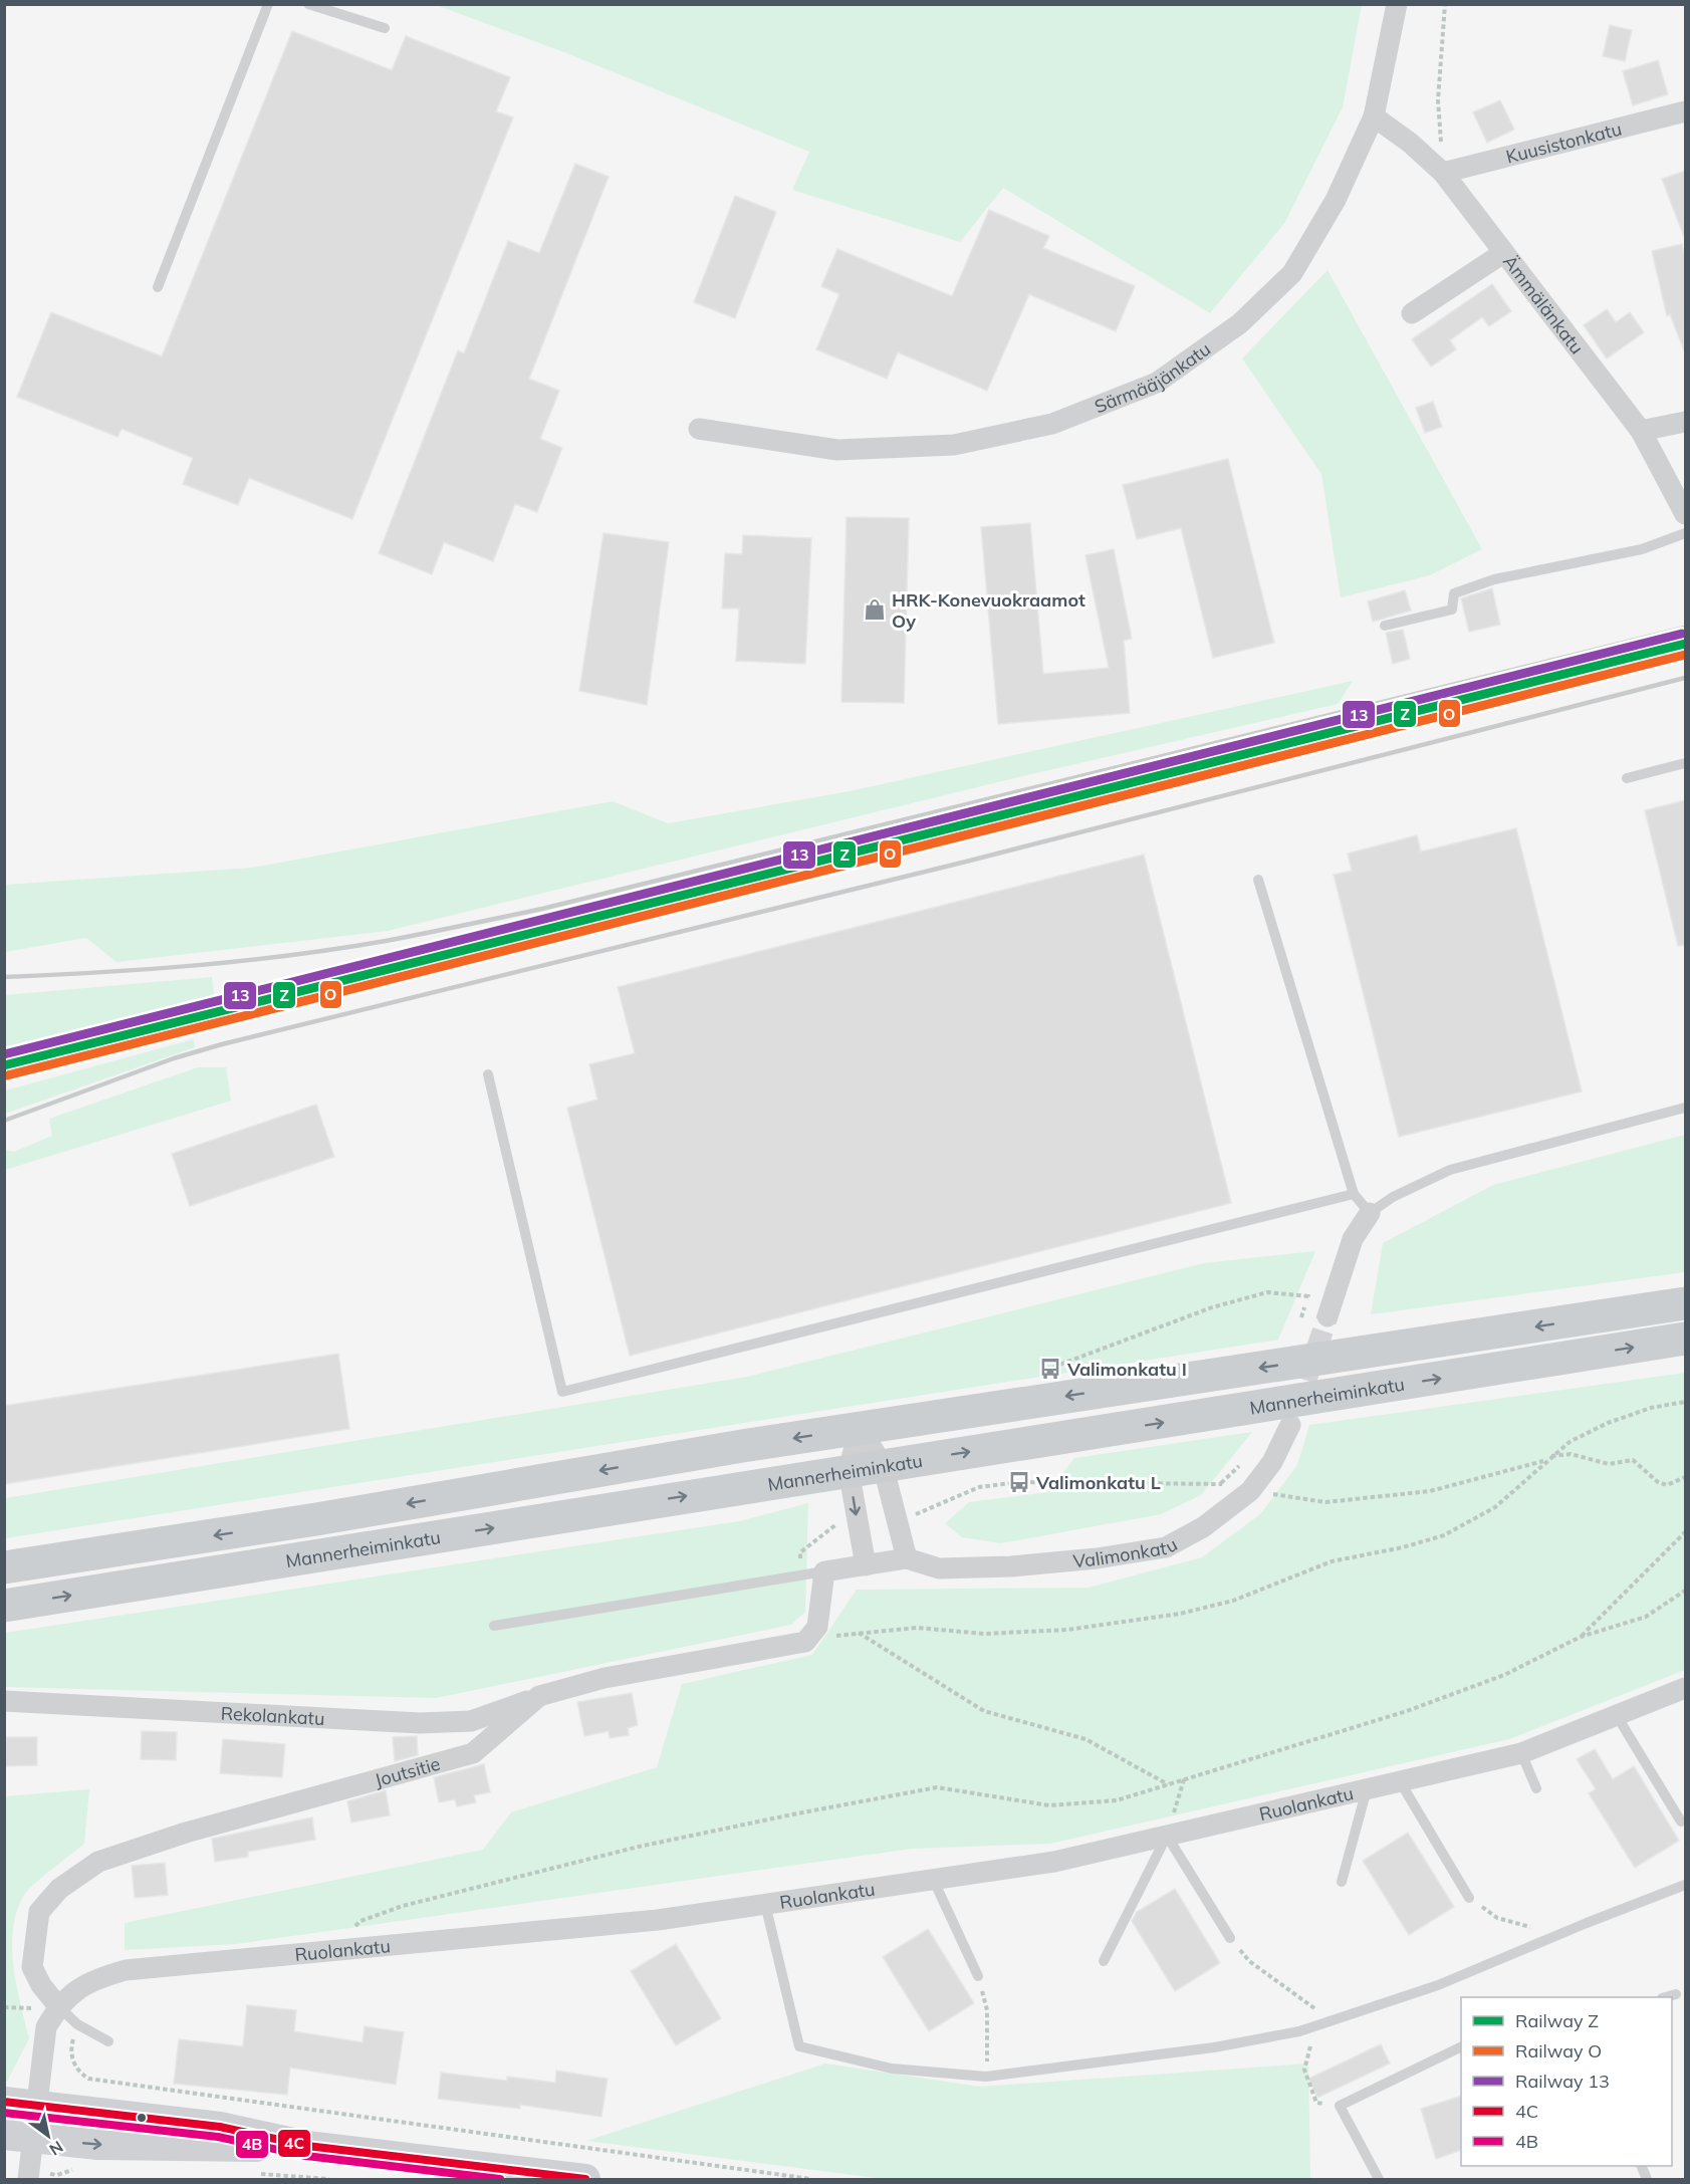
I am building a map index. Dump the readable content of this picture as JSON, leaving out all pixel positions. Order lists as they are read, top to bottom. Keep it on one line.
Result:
{"streets":{"main road":["Mannerheiminkatu"],"street":["Kuusistonkatu","Ämmälänkatu","Särmääjänkatu","Valimonkatu","Rekolankatu","Joutsitie","Ruolankatu"]},"crossings":[["Kuusistonkatu","Ämmälänkatu"],["Ämmälänkatu","Särmääjänkatu"],["Rekolankatu","Joutsitie"],["Joutsitie","Ruolankatu"]],"places":{"shop":["HRK-Konevuokraamot Oy"],"bus stop":["Valimonkatu I","Valimonkatu L"]},"lines":["rail line 13","rail line Z","rail line O","transit line 4C","transit line 4B"],"legend":["Railway Z","Railway O","Railway 13","4C","4B"],"north":"bottom right"}
